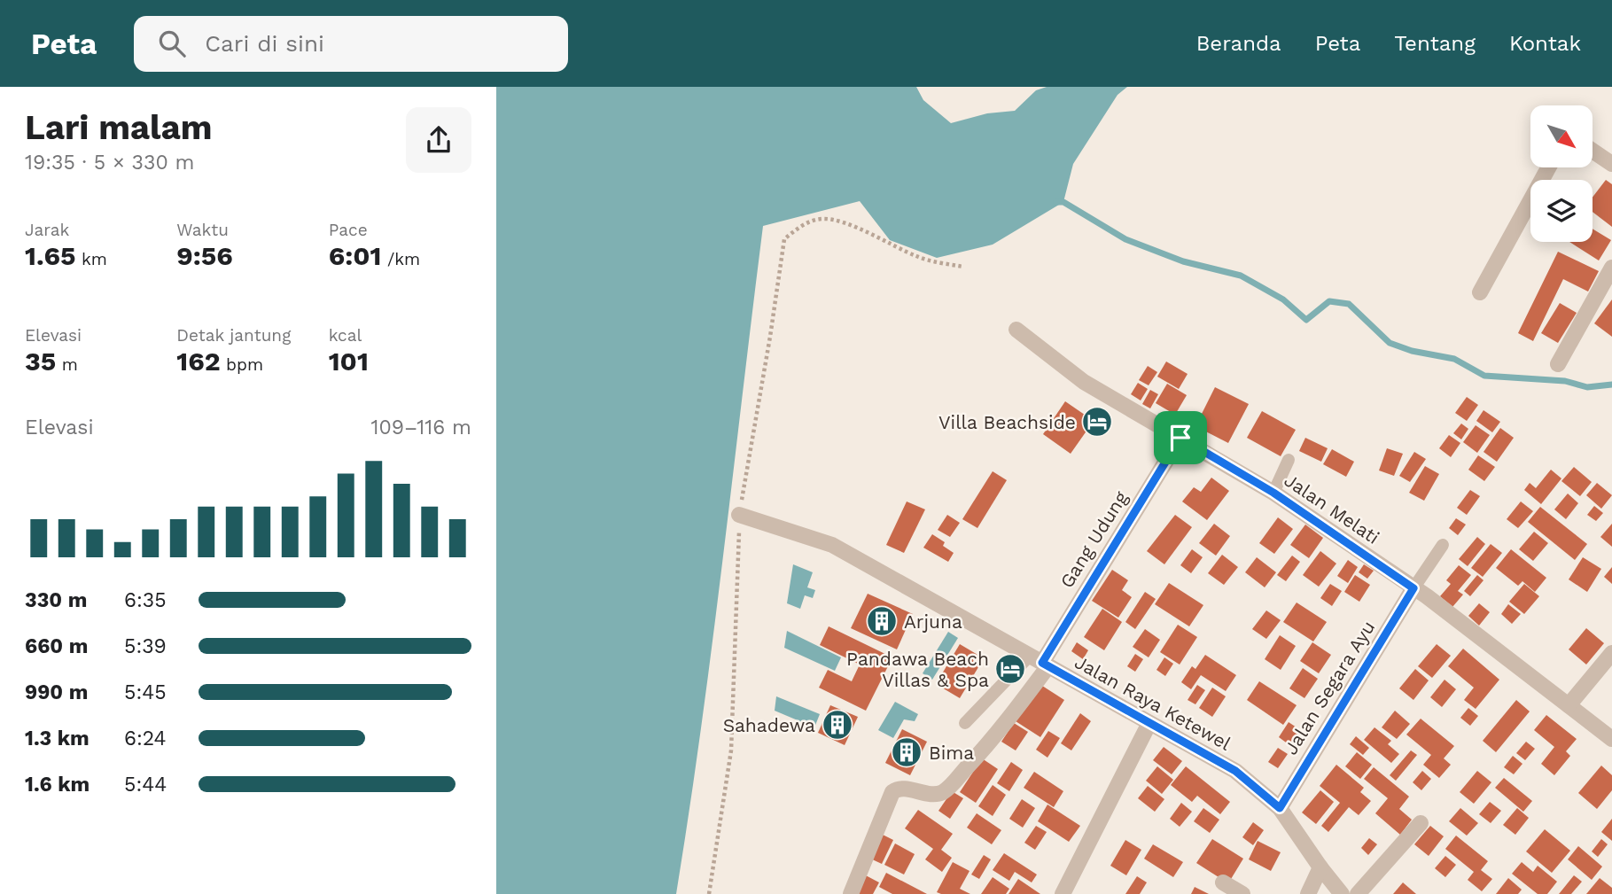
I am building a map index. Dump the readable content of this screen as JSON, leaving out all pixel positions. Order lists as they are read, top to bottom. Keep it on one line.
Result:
{"streets":{"street":["Jalan Melati","Gang Udung","Jalan Segara Ayu","Jalan Raya Ketewel"]},"crossings":[["Jalan Melati","Gang Udung"],["Jalan Melati","Jalan Segara Ayu"],["Gang Udung","Jalan Raya Ketewel"],["Jalan Segara Ayu","Jalan Raya Ketewel"]],"places":{"hotel":["Villa Beachside","Pandawa Beach Villas & Spa"],"building":["Arjuna","Sahadewa","Bima"]},"north":"bottom right","page":{"header":"Peta","search":"Cari di sini","nav":["Beranda","Peta","Tentang","Kontak"],"heading":["Lari malam","19:35 · 5 × 330 m"],"stats":[["Jarak","1.65 km"],["Waktu","9:56"],["Pace","6:01 /km"],["Elevasi","35 m"],["Detak jantung","162 bpm"],["kcal","101"]],"chart":["Elevasi","109–116 m"],"list":[{"name":"330 m","note":"6:35"},{"name":"660 m","note":"5:39"},{"name":"990 m","note":"5:45"},{"name":"1.3 km","note":"6:24"},{"name":"1.6 km","note":"5:44"}]}}
